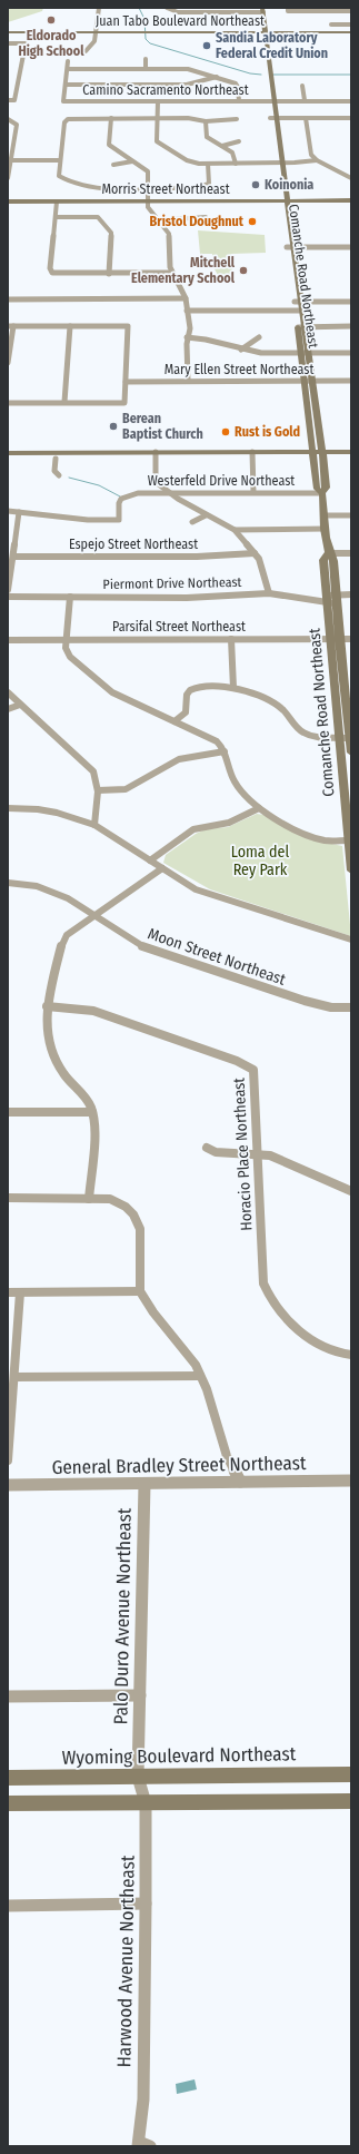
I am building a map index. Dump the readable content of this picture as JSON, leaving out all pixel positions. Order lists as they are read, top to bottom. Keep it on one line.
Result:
{"streets":{"street":["Juan Tabo Boulevard Northeast","Camino Sacramento Northeast","Morris Street Northeast","Comanche Road Northeast","Mary Ellen Street Northeast","Westerfeld Drive Northeast","Espejo Street Northeast","Piermont Drive Northeast","Parsifal Street Northeast","Moon Street Northeast","Horacio Place Northeast","General Bradley Street Northeast","Palo Duro Avenue Northeast","Wyoming Boulevard Northeast","Harwood Avenue Northeast"]},"crossings":[["Juan Tabo Boulevard Northeast","Comanche Road Northeast"],["Camino Sacramento Northeast","Comanche Road Northeast"],["Morris Street Northeast","Comanche Road Northeast"],["Comanche Road Northeast","Mary Ellen Street Northeast"],["Comanche Road Northeast","Westerfeld Drive Northeast"],["Comanche Road Northeast","Piermont Drive Northeast"],["Comanche Road Northeast","Parsifal Street Northeast"],["General Bradley Street Northeast","Palo Duro Avenue Northeast"],["Palo Duro Avenue Northeast","Wyoming Boulevard Northeast"],["Palo Duro Avenue Northeast","Harwood Avenue Northeast"],["Wyoming Boulevard Northeast","Harwood Avenue Northeast"]],"parks":["Loma del Rey Park"],"places":["Eldorado High School","Sandia Laboratory Federal Credit Union","Koinonia","Bristol Doughnut","Mitchell Elementary School","Berean Baptist Church","Rust is Gold"]}
